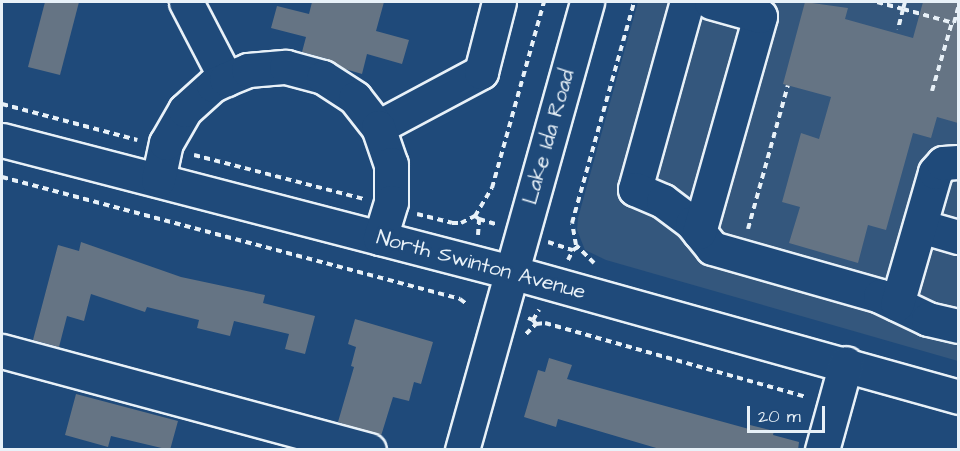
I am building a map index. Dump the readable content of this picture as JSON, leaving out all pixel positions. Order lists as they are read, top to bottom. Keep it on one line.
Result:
{"streets":{"street":["Lake Ida Road","North Swinton Avenue"]},"crossings":[["Lake Ida Road","North Swinton Avenue"]],"scale_bar":"20 m"}
